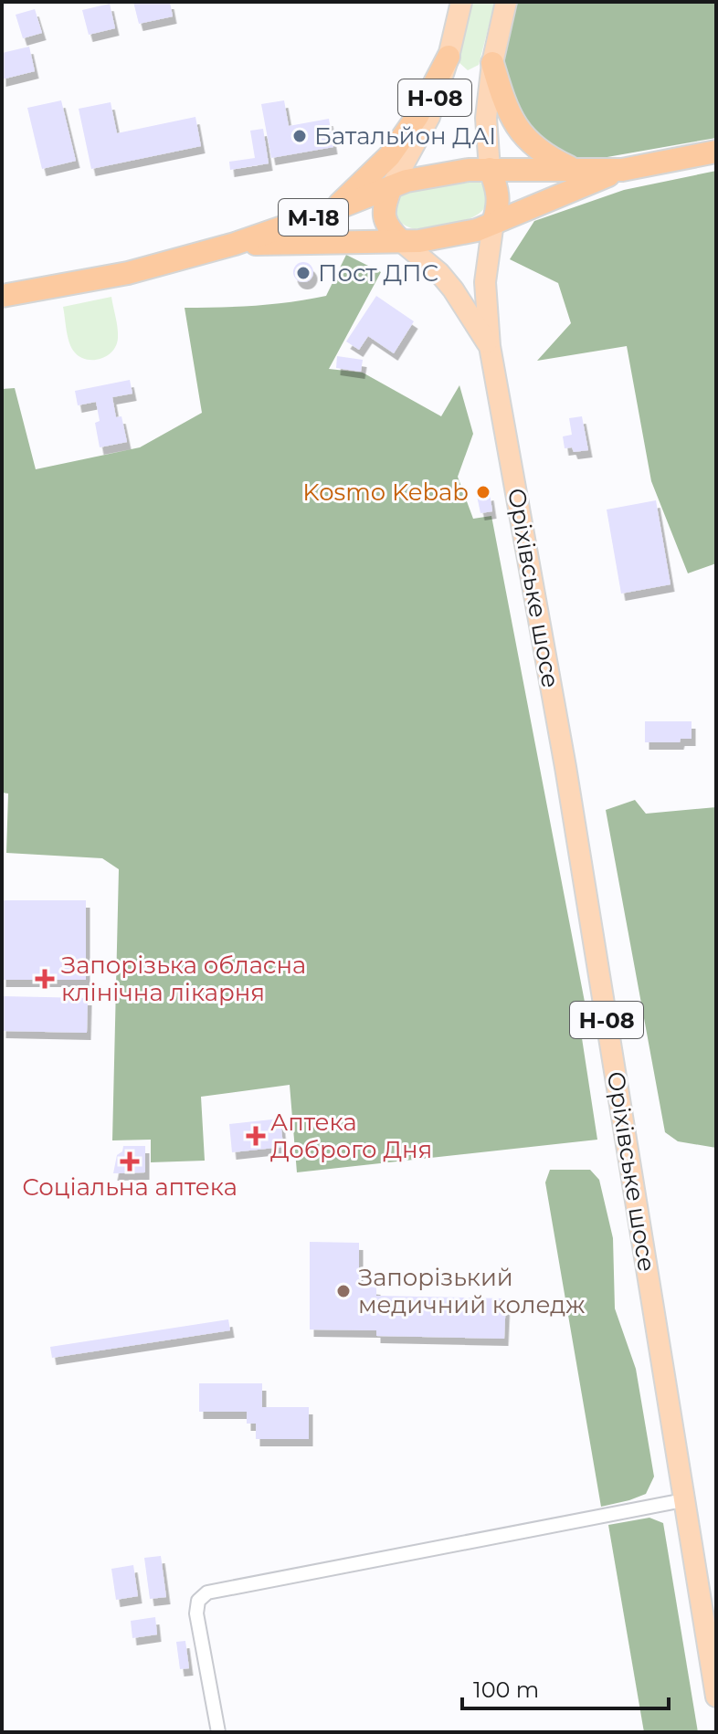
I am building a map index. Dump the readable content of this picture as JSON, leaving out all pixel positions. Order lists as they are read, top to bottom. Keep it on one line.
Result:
{"streets":{"highway":["Н-08","М-18"],"main road":["Оріхівське шосе"]},"crossings":[["Н-08","М-18"],["Н-08","Оріхівське шосе"],["М-18","Оріхівське шосе"]],"places":{"other":["Батальйон ДАI","Пост ДПС","Kosmo Kebab","Запорізький медичний коледж"],"health":["Запорізька обласна клінічна лікарня","Аптека Доброго Дня","Соціальна аптека"]},"scale_bar":"100 m"}
